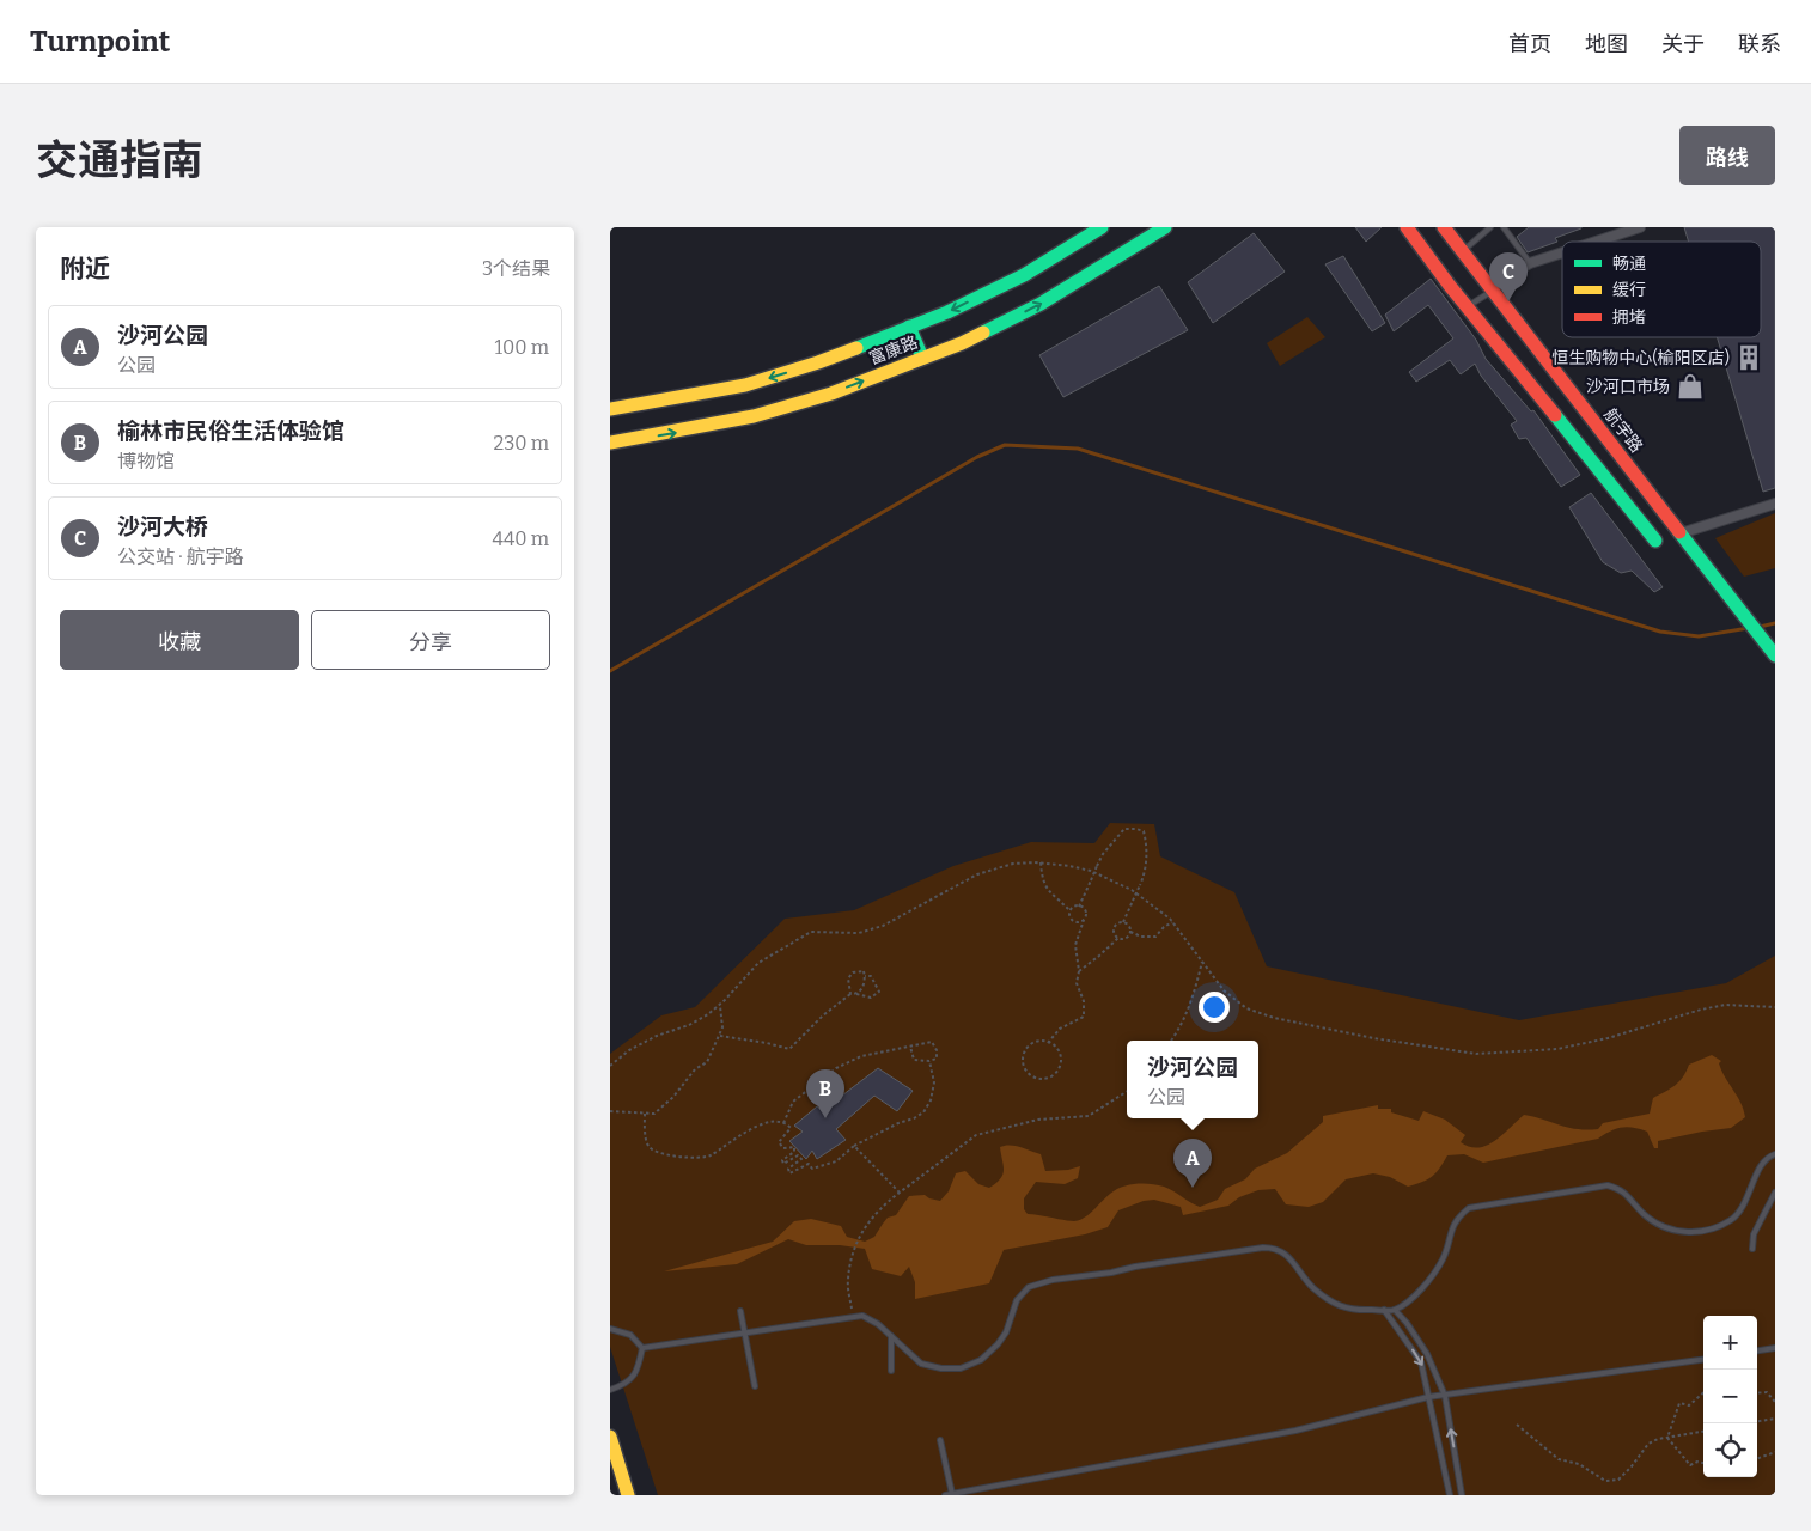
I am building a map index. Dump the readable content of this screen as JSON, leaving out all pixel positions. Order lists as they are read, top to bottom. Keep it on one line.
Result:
{"streets":{"main road":["富康路","航宇路"]},"places":{"building":["恒生购物中心(榆阳区店)"],"shop":["沙河口市场"]},"legend":["畅通","缓行","拥堵"],"page":{"header":"Turnpoint","nav":["首页","地图","关于","联系"],"title":"交通指南","buttons":["路线",["收藏","分享"]],"heading":["附近","3个结果"],"pins":["C","B","A"],"list":[{"mark":"A","name":"沙河公园","note":"公园","value":"100 m"},{"mark":"B","name":"榆林市民俗生活体验馆","note":"博物馆","value":"230 m"},{"mark":"C","name":"沙河大桥","note":"公交站 · 航宇路","value":"440 m"}],"popup":["沙河公园","公园"],"map_buttons":["+","−"]}}
